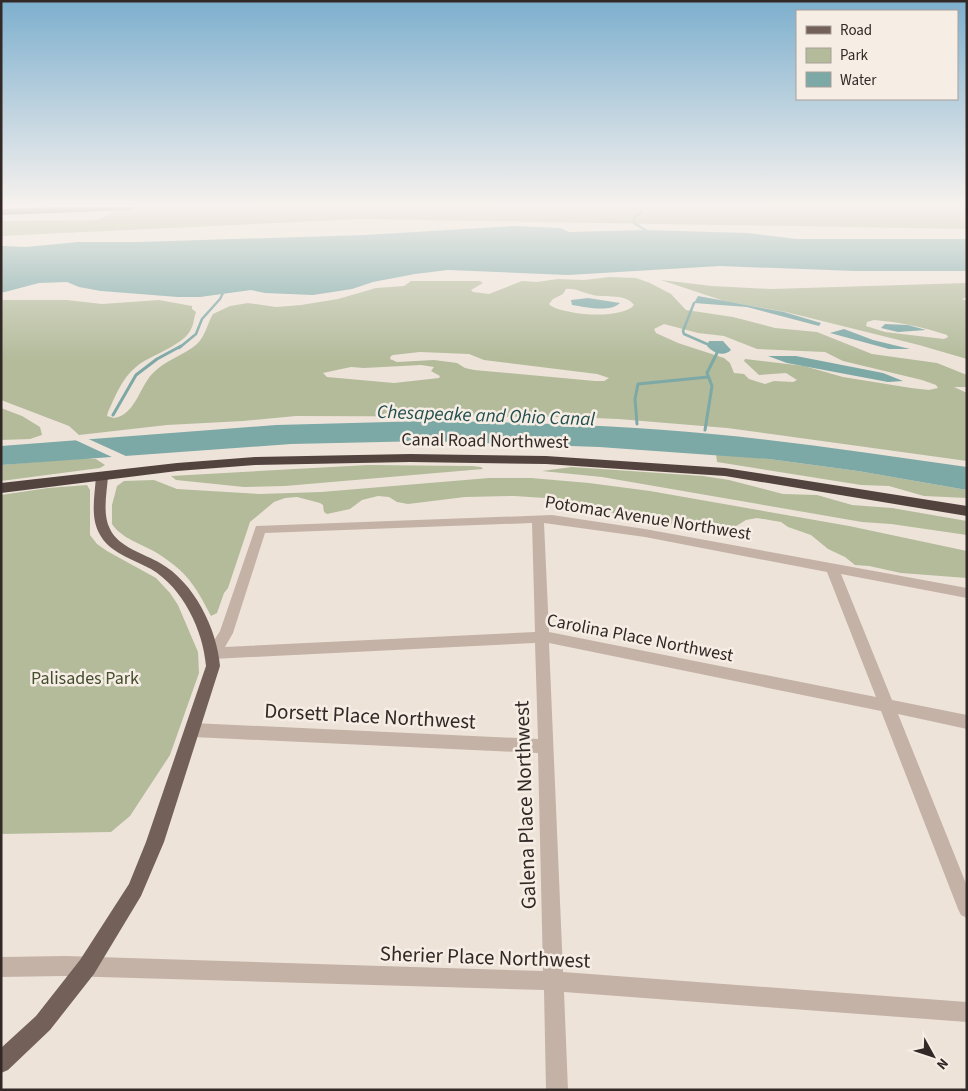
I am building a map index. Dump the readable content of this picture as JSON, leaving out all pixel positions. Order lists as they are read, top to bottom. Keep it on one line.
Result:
{"streets":{"highway":["Canal Road Northwest"],"street":["Potomac Avenue Northwest","Carolina Place Northwest","Dorsett Place Northwest","Galena Place Northwest","Sherier Place Northwest"]},"crossings":[["Potomac Avenue Northwest","Carolina Place Northwest"],["Potomac Avenue Northwest","Galena Place Northwest"],["Carolina Place Northwest","Galena Place Northwest"],["Dorsett Place Northwest","Galena Place Northwest"],["Galena Place Northwest","Sherier Place Northwest"]],"water":["Chesapeake and Ohio Canal"],"parks":["Palisades Park"],"legend":["Road","Park","Water"],"north":"bottom right"}
